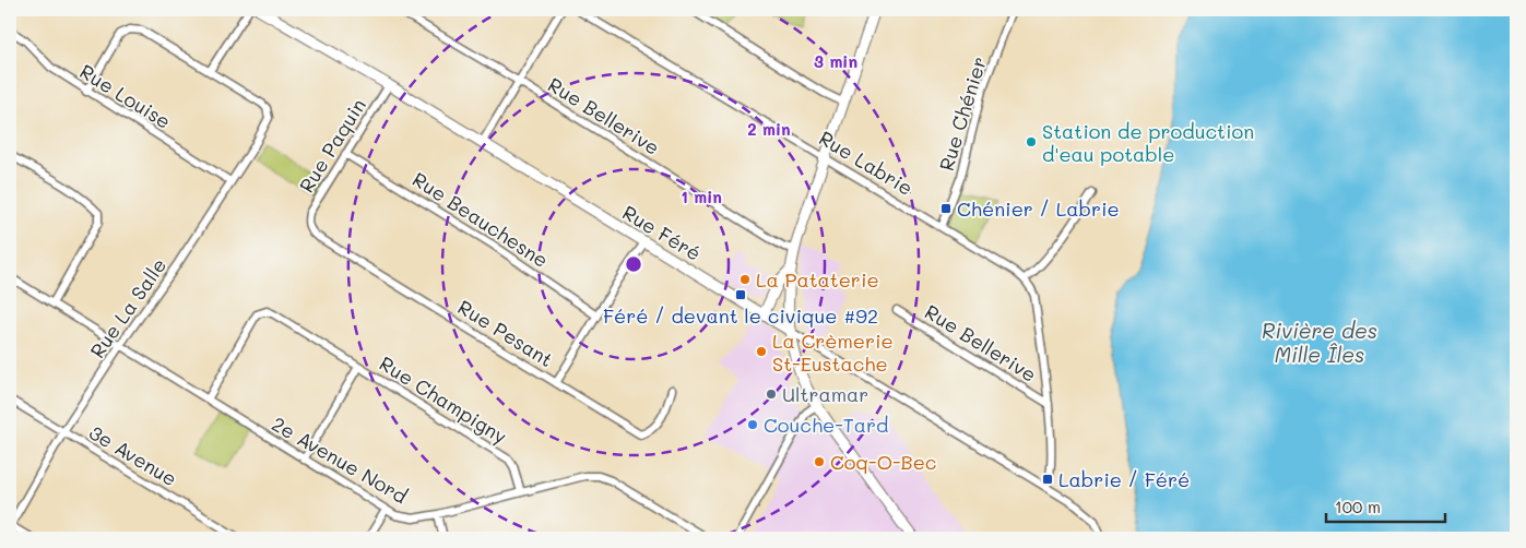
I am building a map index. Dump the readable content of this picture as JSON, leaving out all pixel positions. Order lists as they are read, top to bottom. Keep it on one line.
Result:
{"streets":{"main road":["Rue Féré"],"street":["Rue Louise","Rue Chénier","Rue Bellerive","Rue Paquin","Rue Labrie","Rue Beauchesne","Rue La Salle","Rue Pesant","Rue Champigny","3e Avenue","2e Avenue Nord"]},"crossings":[["Rue Louise","Rue La Salle"],["Rue Chénier","Rue Labrie"],["Rue Paquin","Rue Beauchesne"],["Rue Paquin","Rue Féré"],["Rue Paquin","Rue Pesant"],["Rue La Salle","3e Avenue"],["Rue La Salle","2e Avenue Nord"],["Rue Champigny","2e Avenue Nord"]],"water":["Rivière des Mille Îles"],"places":{"other":["Station de production d'eau potable","La Pataterie","La Crèmerie St-Eustache","Ultramar","Couche-Tard","Coq-O-Bec"],"transit":["Chénier / Labrie","Féré / devant le civique #92","Labrie / Féré"]},"scale_bar":"100 m","rings":["3 min","2 min","1 min"]}
